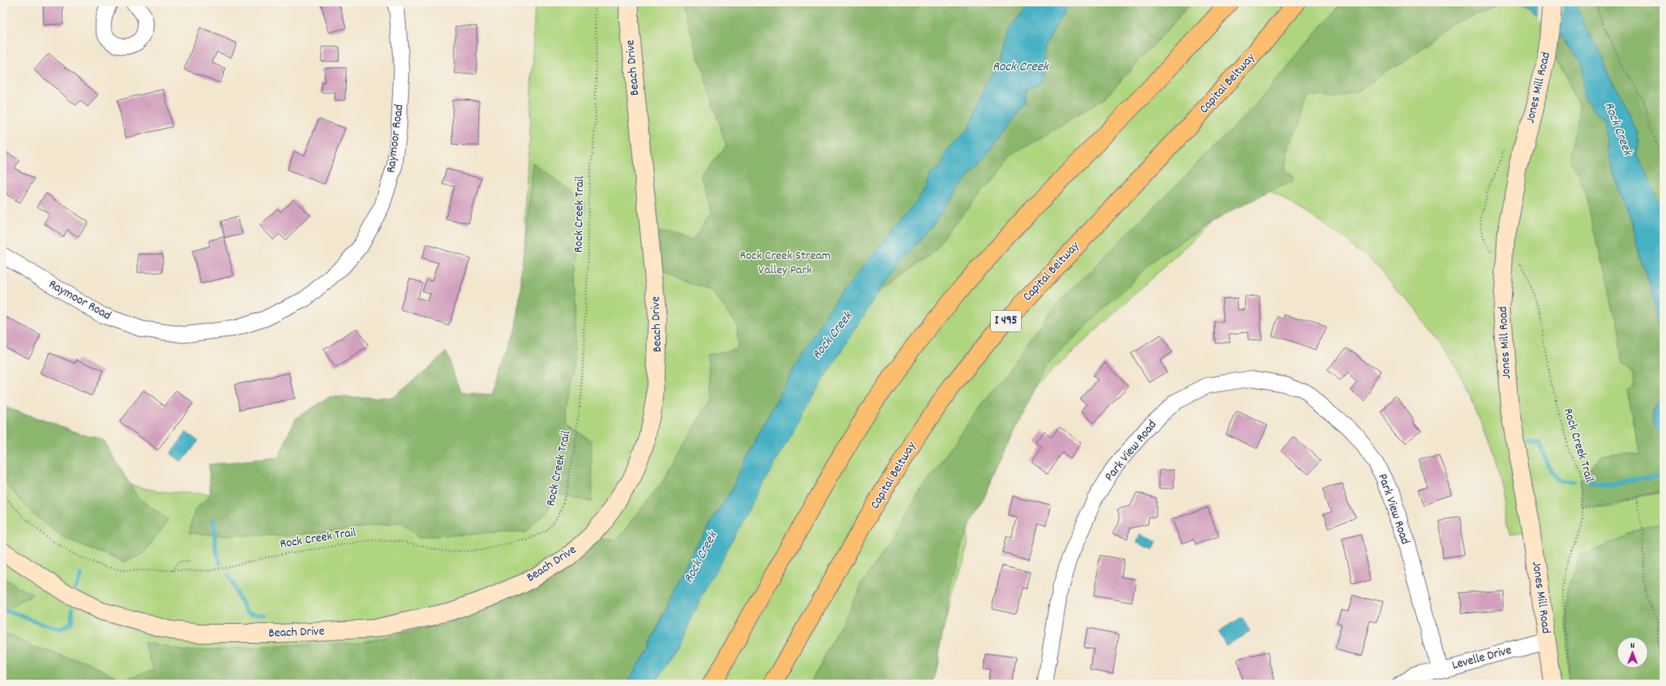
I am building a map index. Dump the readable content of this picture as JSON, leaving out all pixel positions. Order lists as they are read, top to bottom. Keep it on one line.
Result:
{"streets":{"highway":["Capital Beltway","I 495"],"street":["Beach Drive","Jones Mill Road","Raymoor Road","Park View Road","Levelle Drive"],"path":["Rock Creek Trail"]},"crossings":[["Jones Mill Road","Levelle Drive"],["Park View Road","Levelle Drive"]],"water":["Rock Creek"],"parks":["Rock Creek Stream Valley Park"],"north":"top"}
